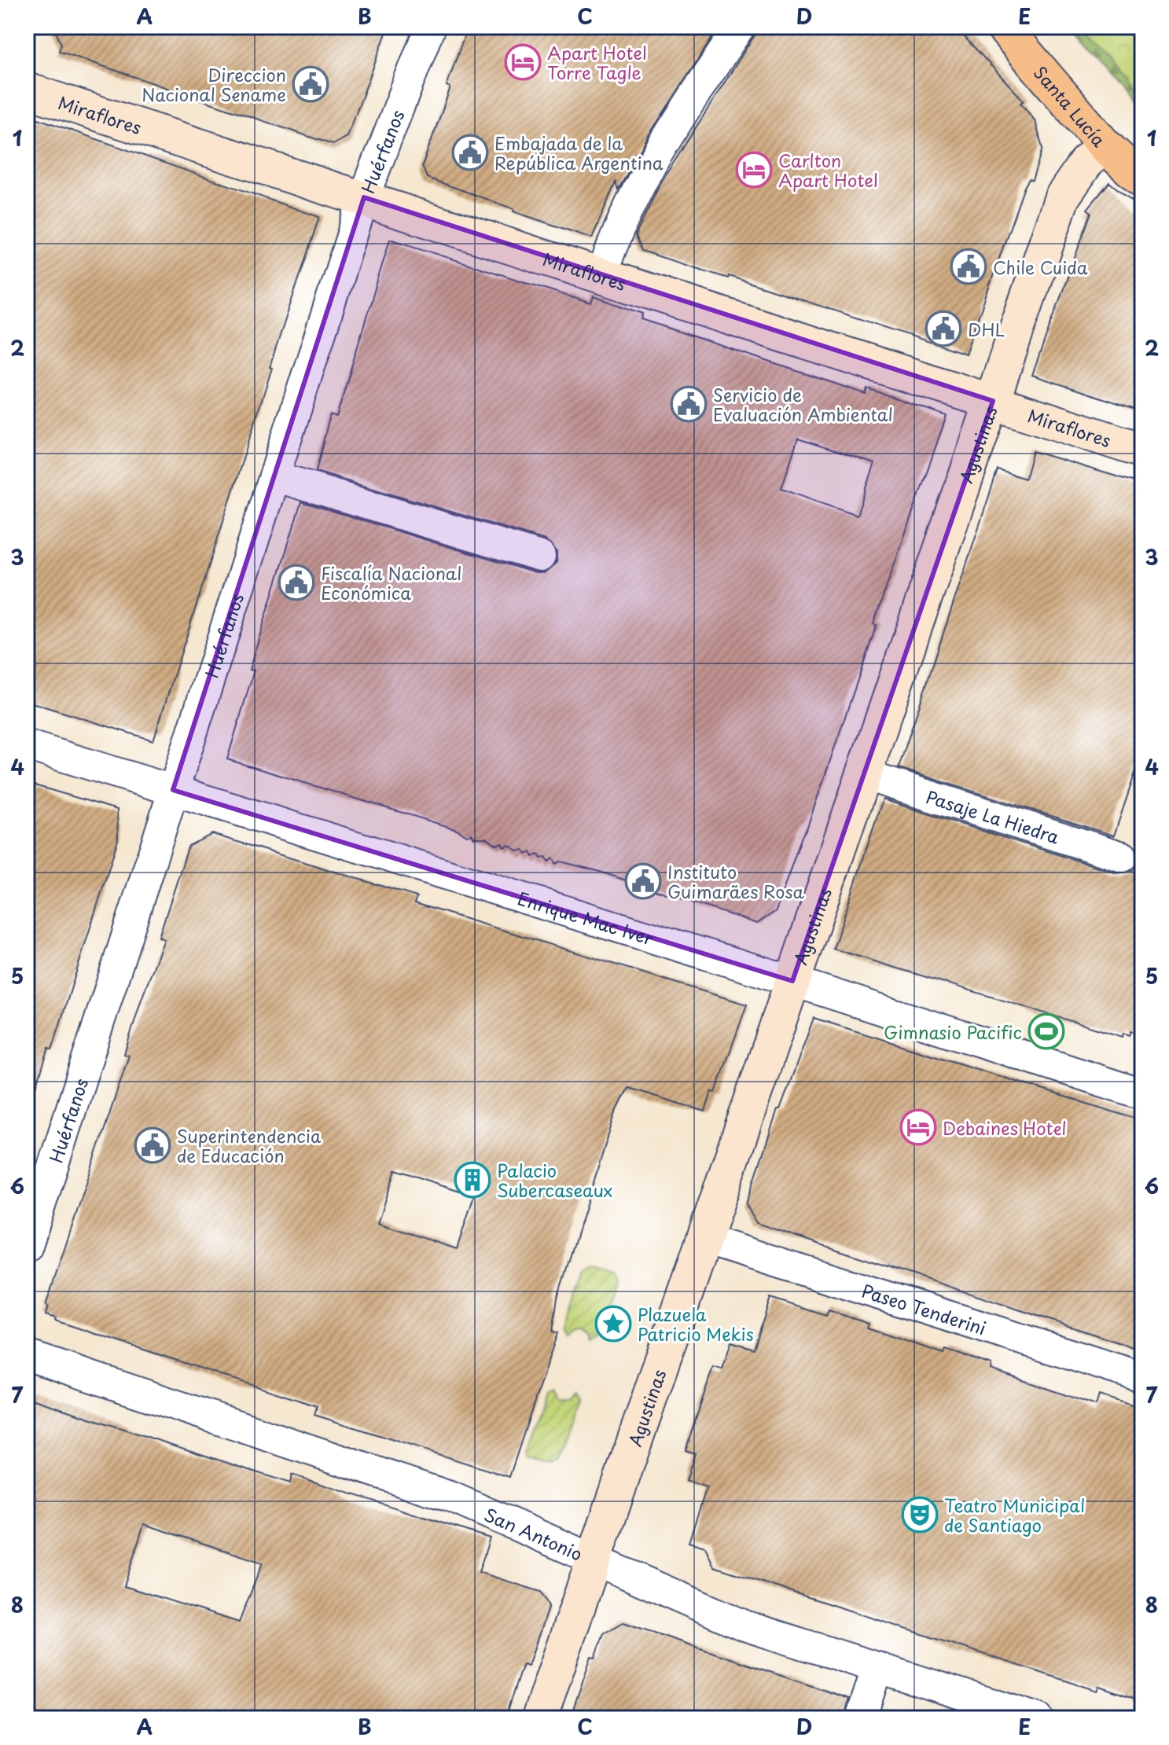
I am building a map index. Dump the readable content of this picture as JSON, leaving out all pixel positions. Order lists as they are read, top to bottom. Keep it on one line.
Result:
{"streets":{"main road":["Santa Lucía","Miraflores","Agustinas"],"street":["Huérfanos","Pasaje La Hiedra","Enrique Mac Iver","Paseo Tenderini","San Antonio"]},"crossings":[["Santa Lucía","Agustinas"],["Miraflores","Huérfanos"],["Miraflores","Agustinas"],["Huérfanos","Enrique Mac Iver"],["Agustinas","Pasaje La Hiedra"],["Agustinas","Enrique Mac Iver"],["Agustinas","Paseo Tenderini"],["Agustinas","San Antonio"]],"places":{"hotel":["Apart Hotel Torre Tagle","Carlton Apart Hotel","Debaines Hotel"],"public building":["Direccion Nacional Sename","Embajada de la República Argentina","Chile Cuida","DHL","Servicio de Evaluación Ambiental","Fiscalía Nacional Económica","Instituto Guimarães Rosa","Superintendencia de Educación"],"sports":["Gimnasio Pacific"],"building":["Palacio Subercaseaux"],"place":["Plazuela Patricio Mekis"],"theatre":["Teatro Municipal de Santiago"]},"grid":{"columns":["A","B","C","D","E"],"rows":["1","2","3","4","5","6","7","8"]}}
